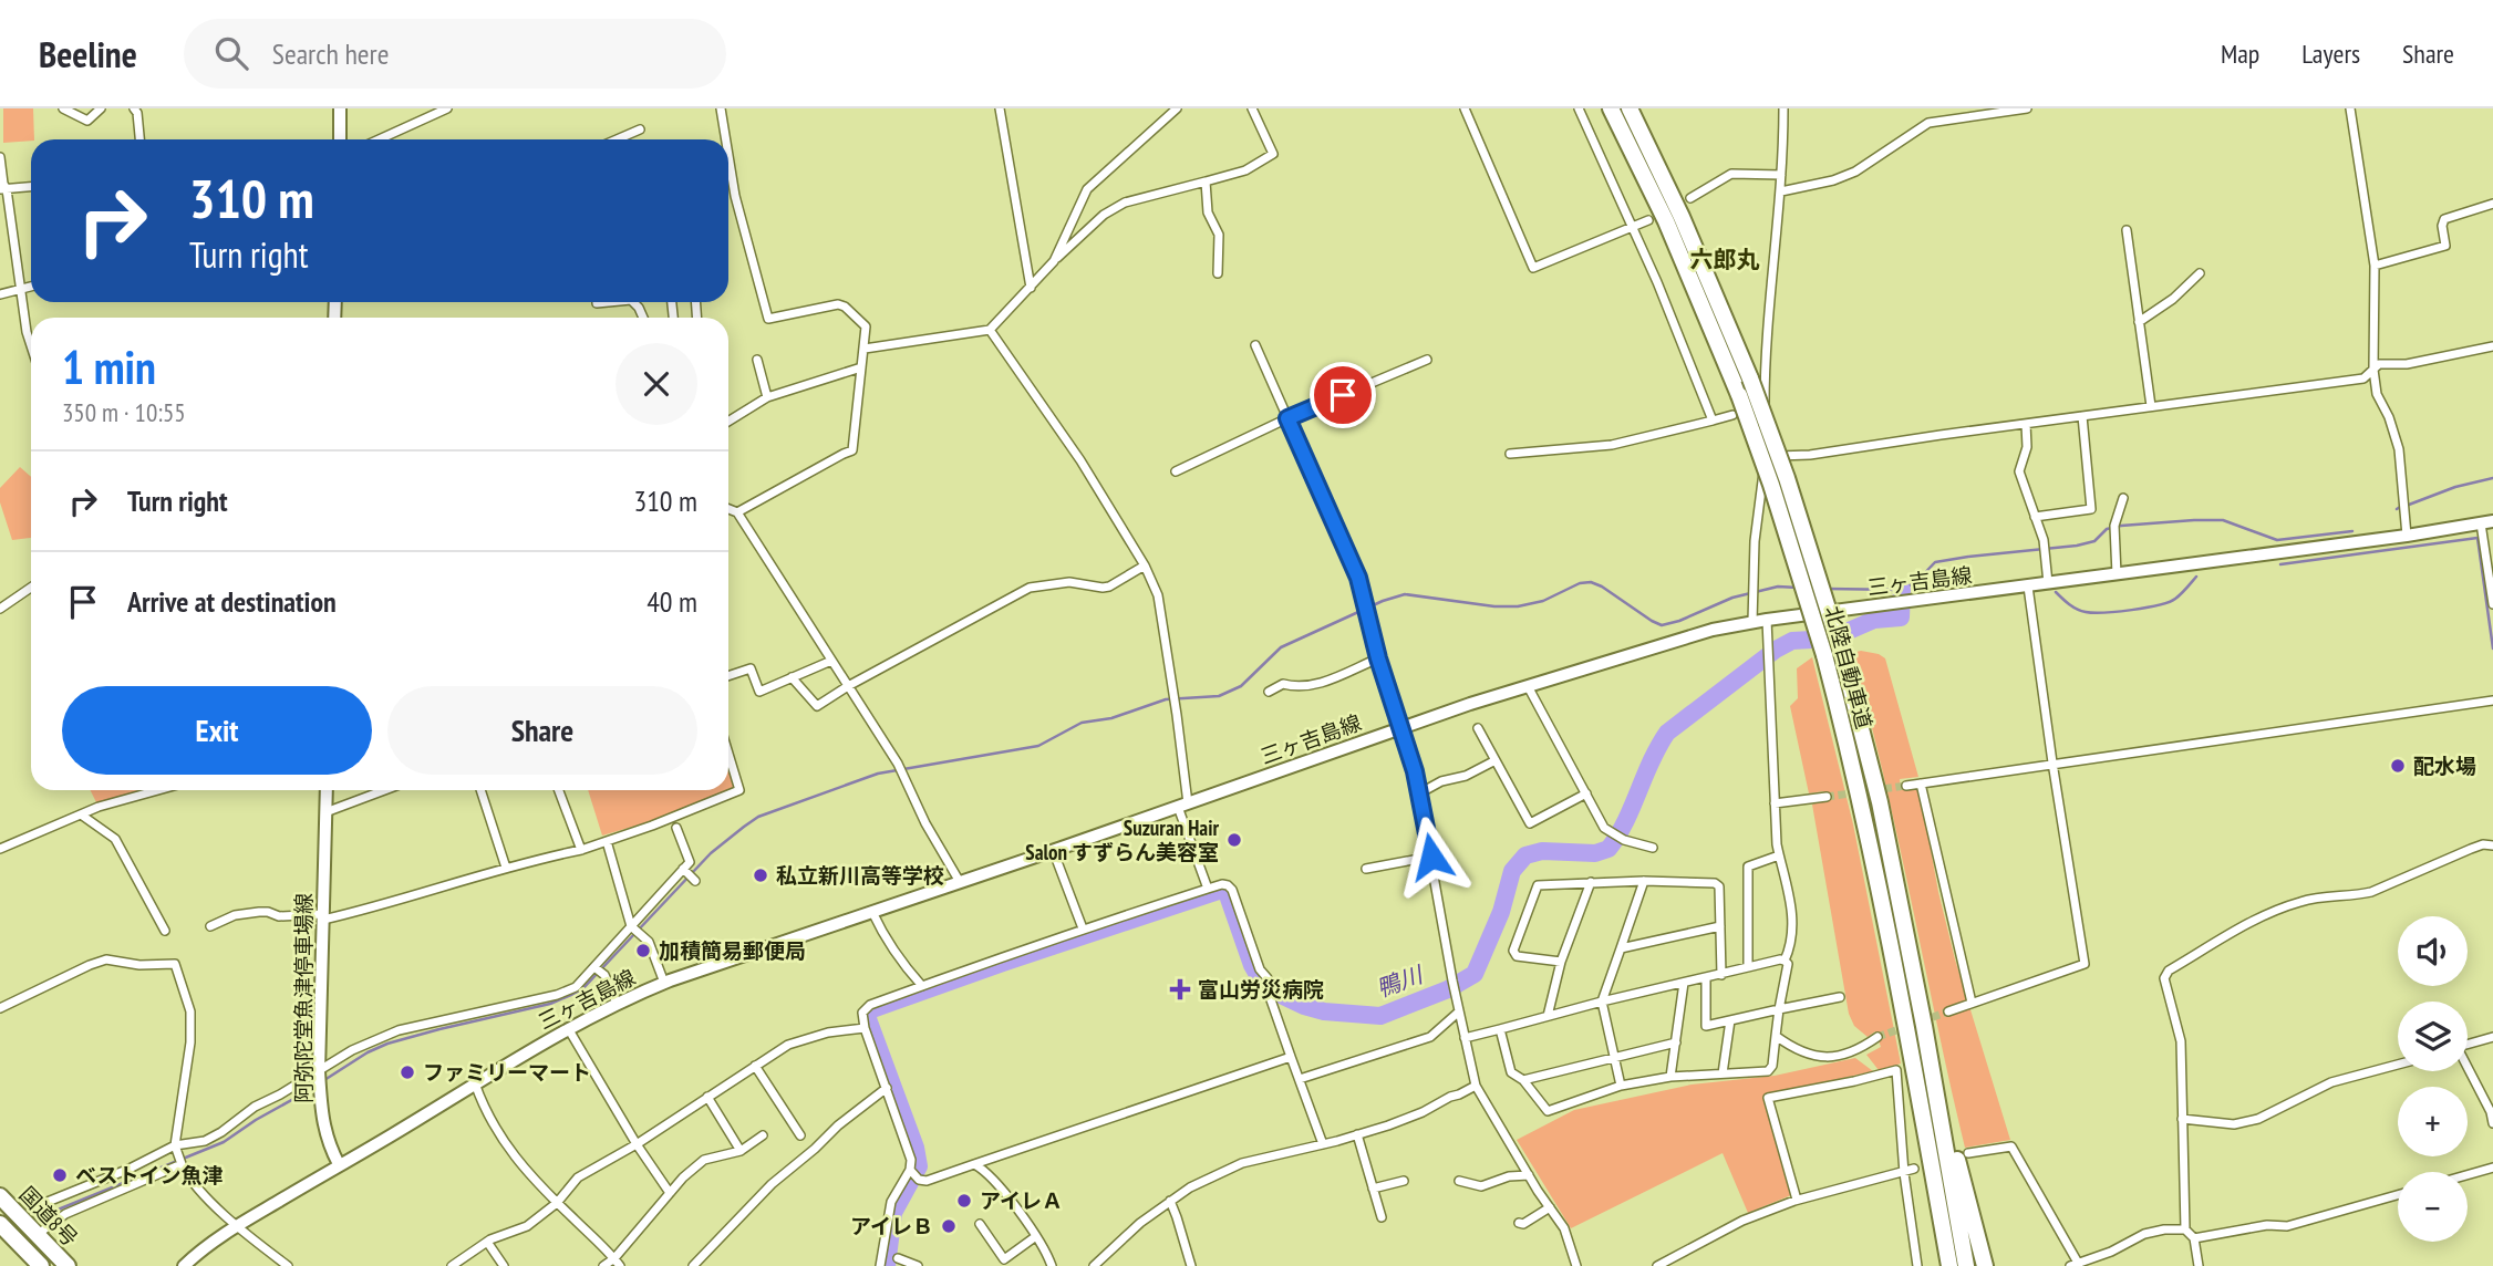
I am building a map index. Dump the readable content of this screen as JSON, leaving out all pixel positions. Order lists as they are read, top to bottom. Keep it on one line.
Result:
{"streets":{"highway":["北陸自動車道","国道8号"],"main road":["三ヶ吉島線","阿弥陀堂魚津停車場線"]},"crossings":[["三ヶ吉島線","阿弥陀堂魚津停車場線"]],"districts":["六郎丸"],"water":["鴨川"],"places":{"other":["配水場","Suzuran Hair Salon すずらん美容室","私立新川高等学校","加積簡易郵便局","ファミリーマート","ベストイン魚津","アイレＡ","アイレＢ"],"health":["富山労災病院"]},"page":{"header":"Beeline","search":"Search here","nav":["Map","Layers","Share"],"turn":["310 m","Turn right"],"heading":["1 min","350 m · 10:55"],"list":[{"name":"Turn right","value":"310 m"},{"name":"Arrive at destination","value":"40 m"}],"buttons":["Exit","Share"],"map_buttons":["+","−"]}}
